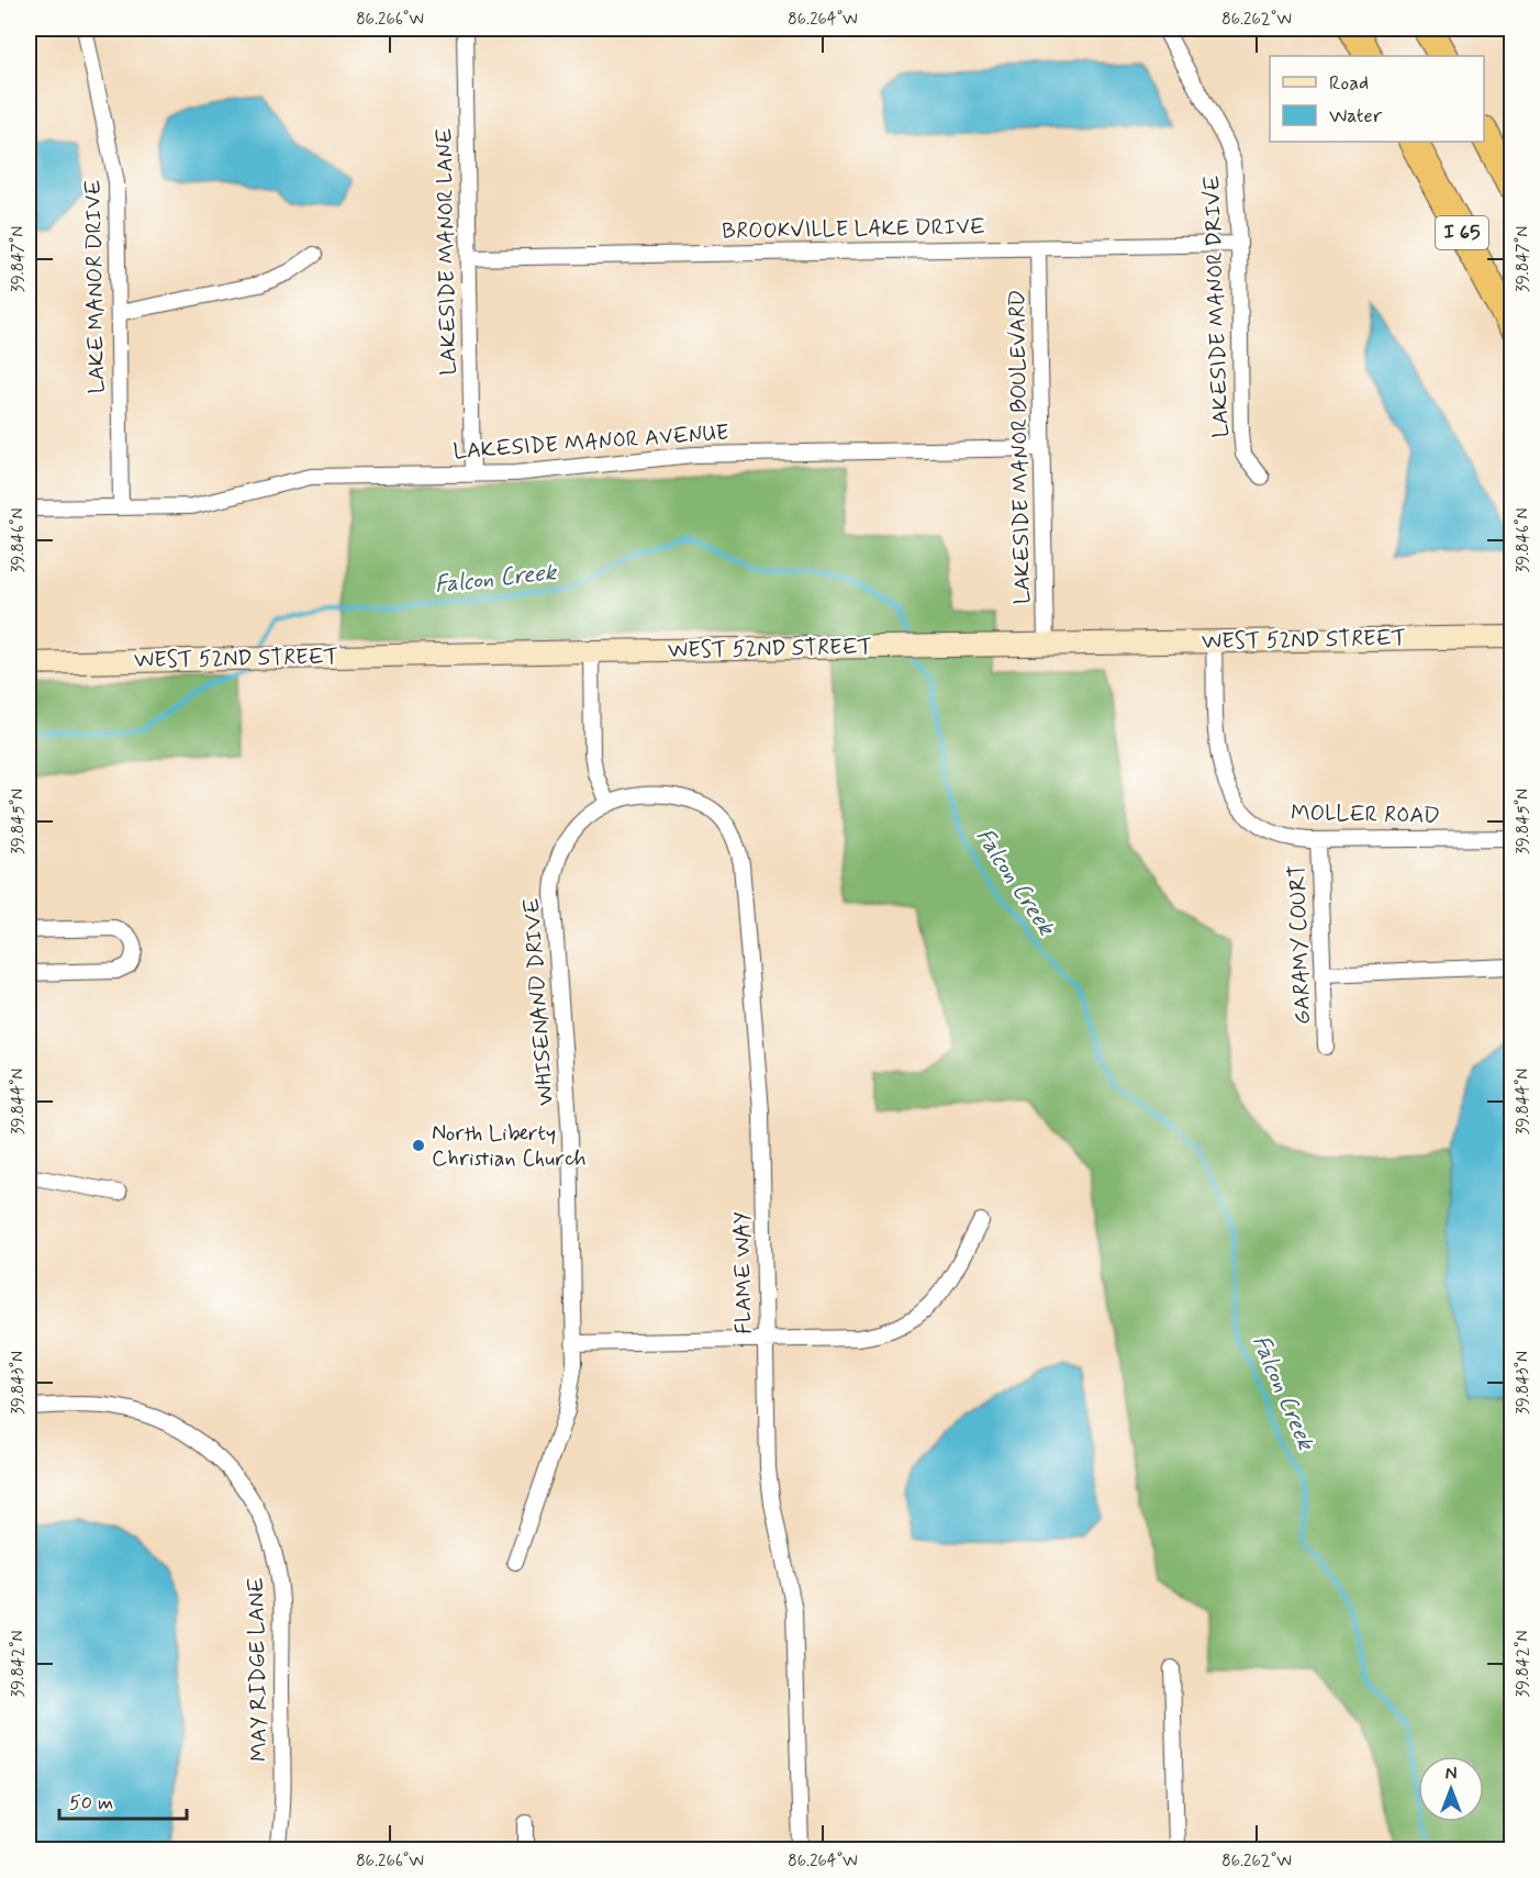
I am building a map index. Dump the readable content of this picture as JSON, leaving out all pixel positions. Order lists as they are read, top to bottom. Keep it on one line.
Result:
{"streets":{"highway":["I 65"],"street":["BROOKVILLE LAKE DRIVE","LAKESIDE MANOR LANE","LAKE MANOR DRIVE","LAKESIDE MANOR DRIVE","LAKESIDE MANOR AVENUE","LAKESIDE MANOR BOULEVARD","WEST 52ND STREET","MOLLER ROAD","GARAMY COURT","WHISENAND DRIVE","FLAME WAY","MAY RIDGE LANE"]},"crossings":[["BROOKVILLE LAKE DRIVE","LAKESIDE MANOR LANE"],["BROOKVILLE LAKE DRIVE","LAKESIDE MANOR DRIVE"],["BROOKVILLE LAKE DRIVE","LAKESIDE MANOR BOULEVARD"],["LAKESIDE MANOR LANE","LAKESIDE MANOR AVENUE"],["LAKE MANOR DRIVE","LAKESIDE MANOR AVENUE"],["LAKESIDE MANOR AVENUE","LAKESIDE MANOR BOULEVARD"],["LAKESIDE MANOR BOULEVARD","WEST 52ND STREET"],["WEST 52ND STREET","MOLLER ROAD"],["MOLLER ROAD","GARAMY COURT"],["WHISENAND DRIVE","FLAME WAY"]],"water":["Falcon Creek"],"places":["North Liberty Christian Church"],"legend":["Road","Water"],"scale_bar":"50 m","north":"top","coordinates":["86.266°W","86.264°W","86.262°W","39.847°N","39.846°N","39.845°N","39.844°N","39.843°N","39.842°N"]}
